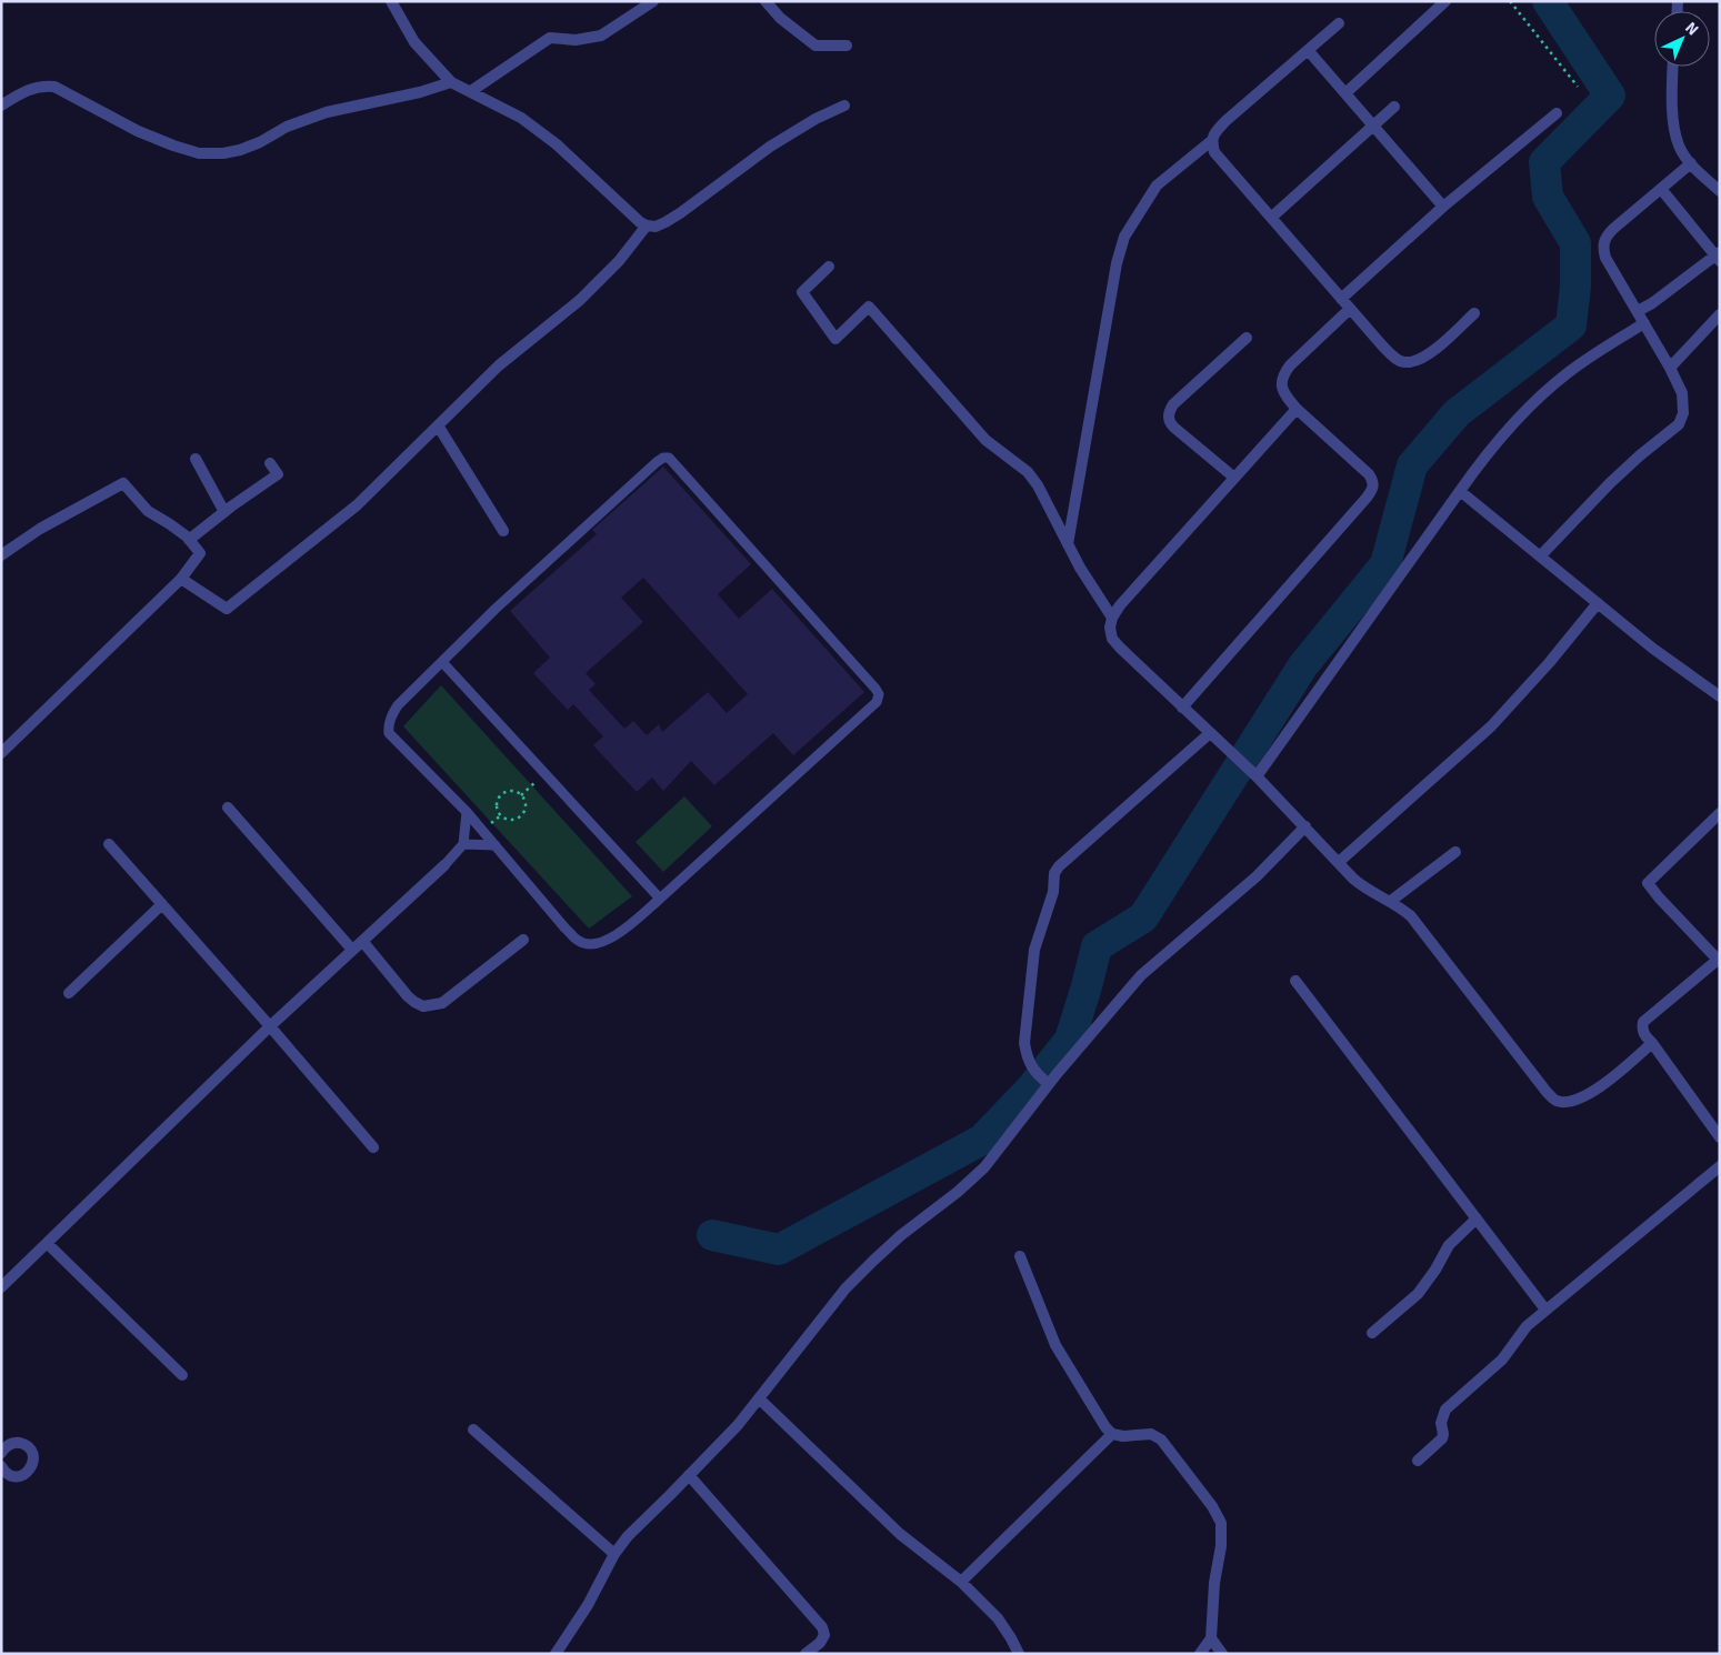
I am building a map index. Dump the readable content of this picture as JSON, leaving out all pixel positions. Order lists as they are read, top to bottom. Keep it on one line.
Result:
{"north":"top right"}
